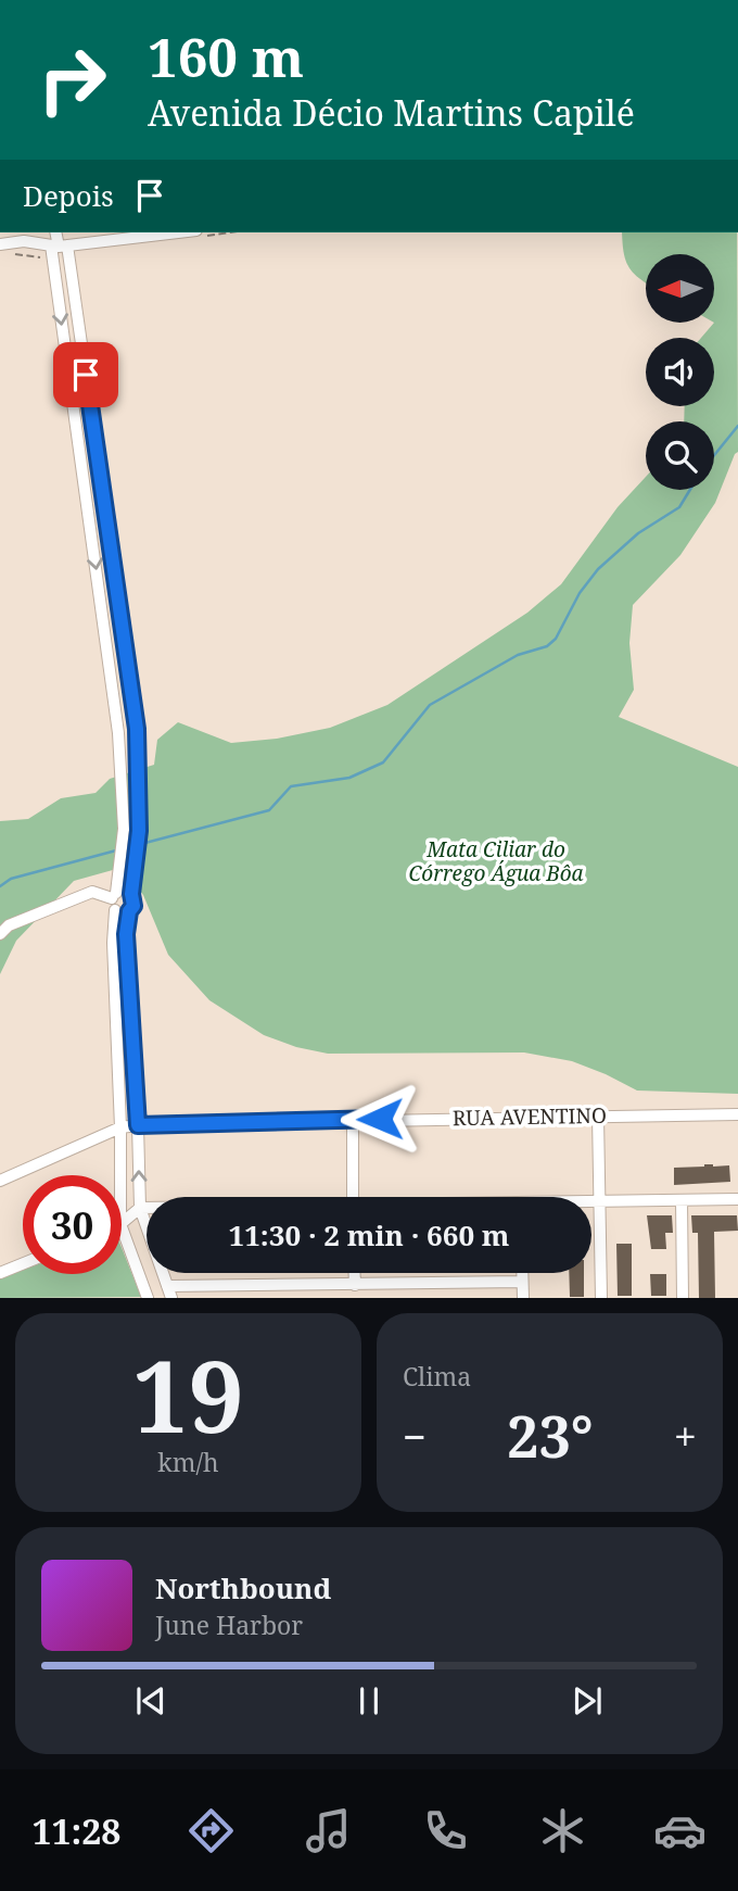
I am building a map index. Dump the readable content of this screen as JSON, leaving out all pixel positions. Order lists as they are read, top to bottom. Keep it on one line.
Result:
{"streets":{"street":["RUA AVENTINO"]},"parks":["Mata Ciliar do Córrego Água Bôa"],"north":"left","page":{"turn":["160 m","Avenida Décio Martins Capilé"],"then":"Depois","limit":"30","trip":"11:30 · 2 min · 660 m","tile":[["19","km/h"],"Clima"],"heat":["−","23°","+"],"song":["Northbound","June Harbor"],"tabs":"11:28"}}
